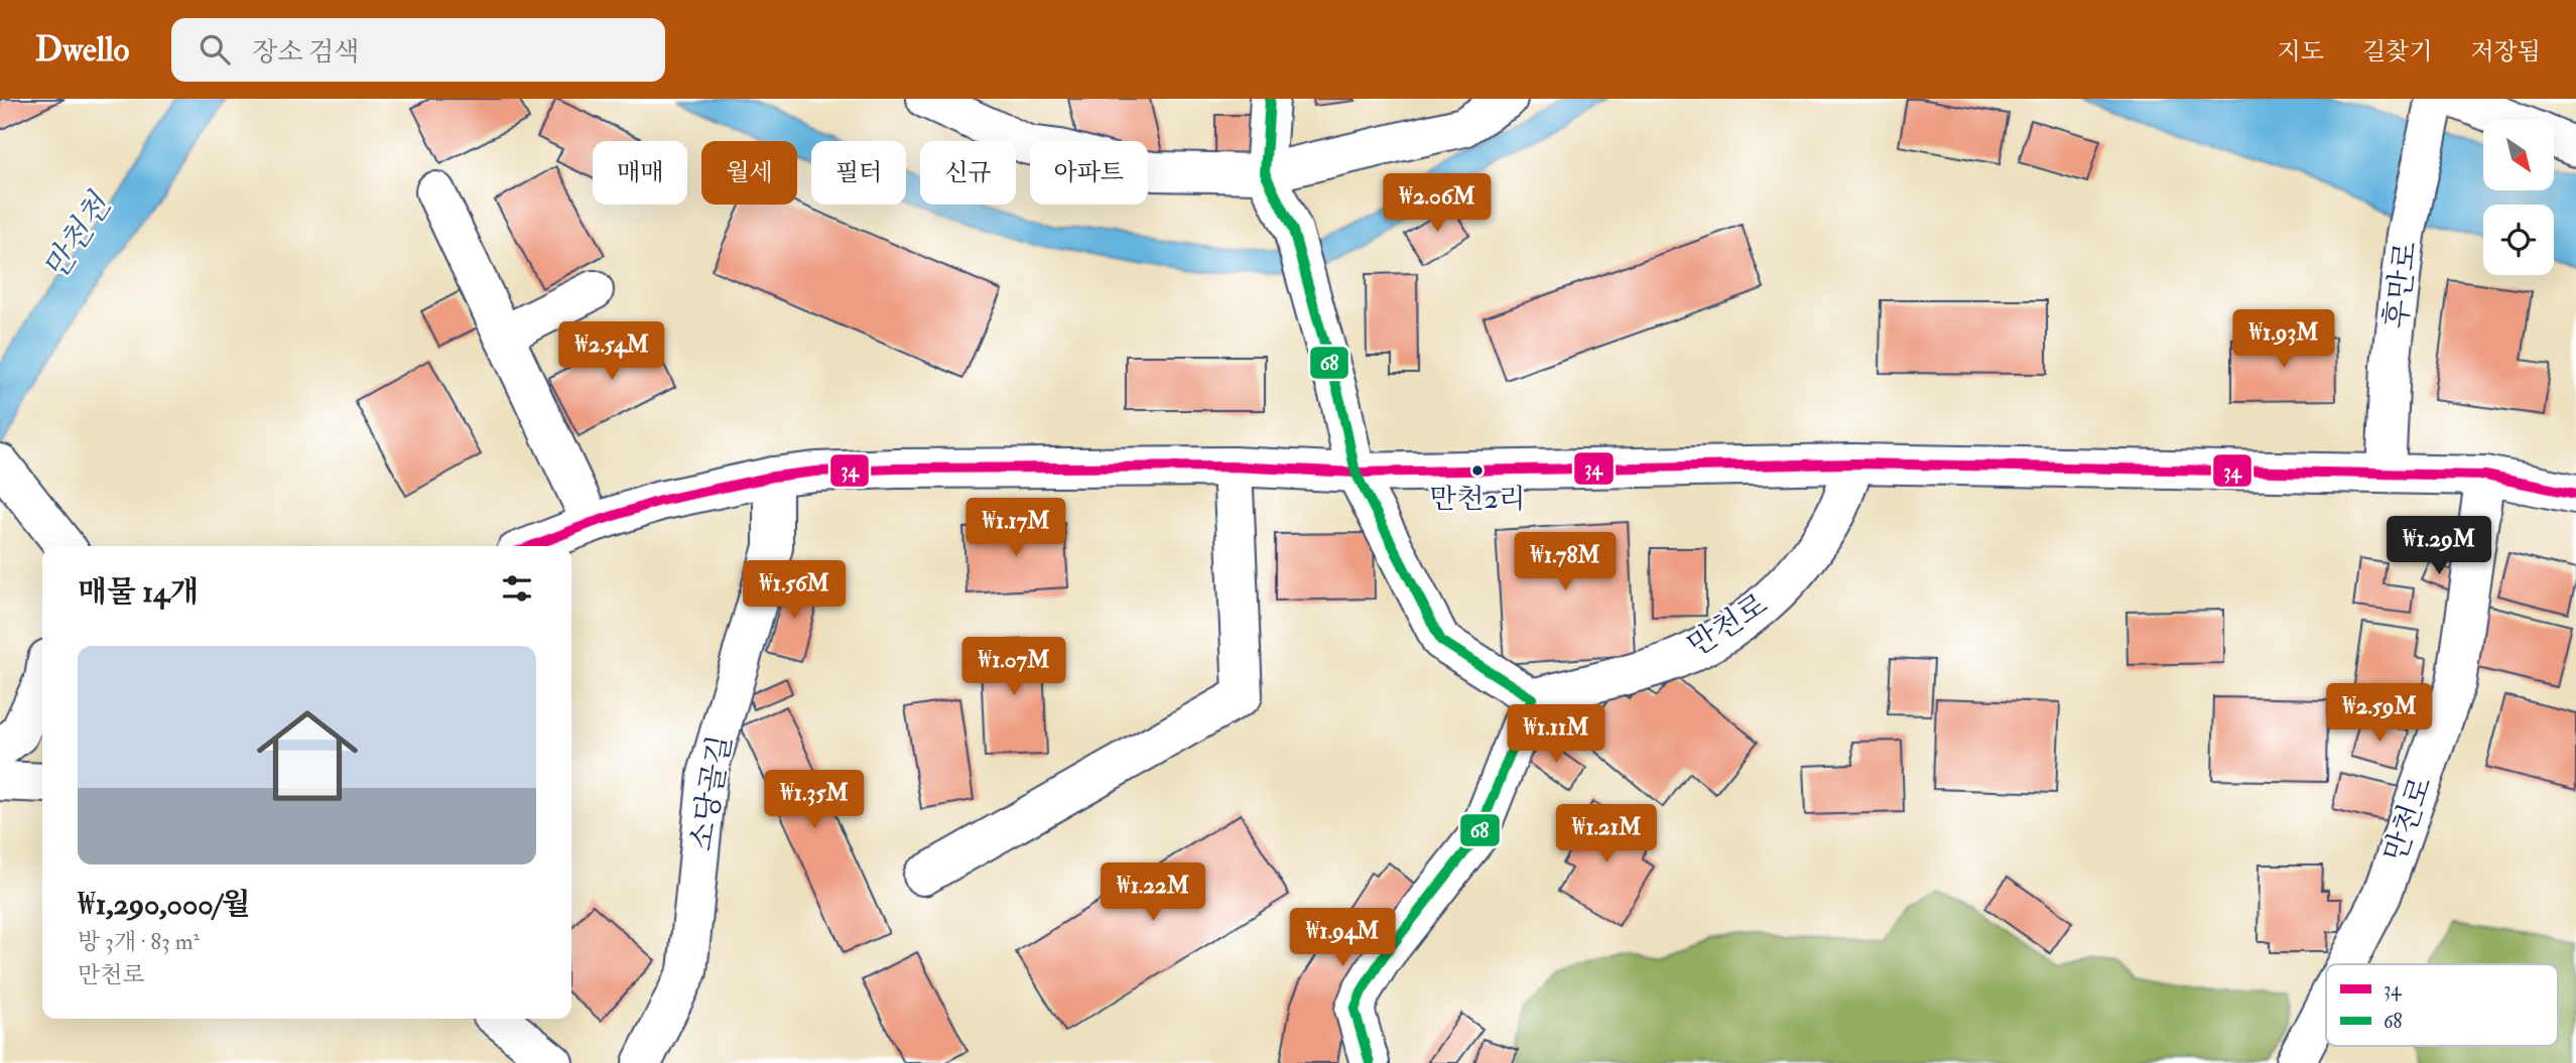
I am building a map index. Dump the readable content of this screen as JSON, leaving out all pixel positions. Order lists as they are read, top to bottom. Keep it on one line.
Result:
{"streets":{"street":["후만로","만천로","소당골길"]},"water":["만천천"],"places":["만천2리"],"lines":["transit line 68","transit line 34"],"legend":["34","68"],"north":"bottom right","page":{"header":"Dwello","search":"장소 검색","nav":["지도","길찾기","저장됨"],"chip":["매매","월세","필터","신규","아파트"],"price":["₩2.06M","₩1.93M","₩2.54M","₩1.17M","₩1.29M","₩1.78M","₩1.56M","₩1.07M","₩2.59M","₩1.11M","₩1.35M","₩1.21M","₩1.22M","₩1.94M"],"heading":"매물 14개","list":[{"name":"₩1,290,000/월","note":"방 3개 · 83 m² · 만천로"}]}}
